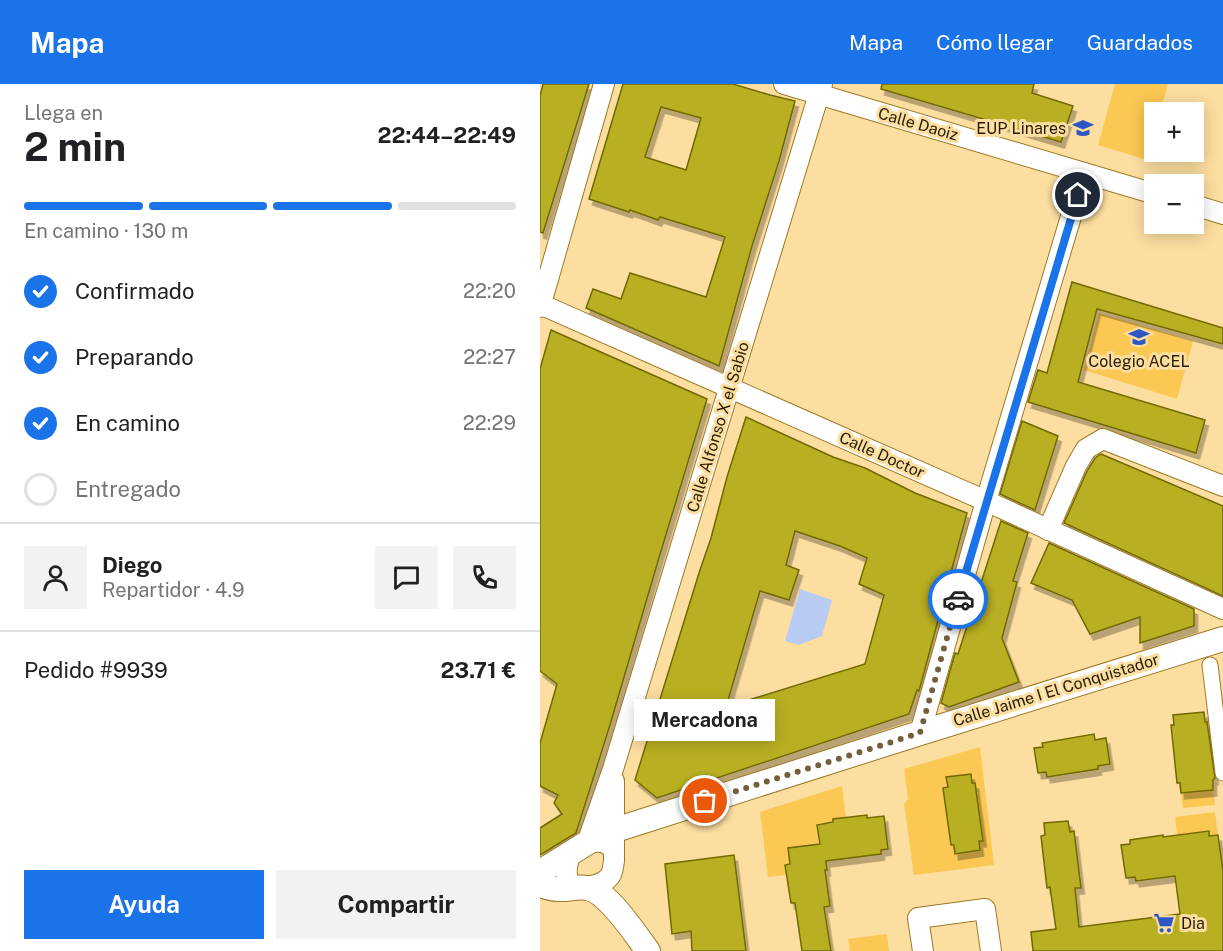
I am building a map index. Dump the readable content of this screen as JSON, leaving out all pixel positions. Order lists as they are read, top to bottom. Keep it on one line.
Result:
{"streets":{"street":["Calle Daoiz","Calle Alfonso X el Sabio","Calle Doctor","Calle Jaime I El Conquistador"]},"crossings":[["Calle Daoiz","Calle Alfonso X el Sabio"],["Calle Alfonso X el Sabio","Calle Doctor"]],"places":{"school or university":["EUP Linares","Colegio ACEL"],"other":["Mercadona"],"supermarket":["Dia"]},"page":{"header":"Mapa","nav":["Mapa","Cómo llegar","Guardados"],"heading":["2 min","Llega en","22:44–22:49"],"panel":["Diego","Repartidor · 4.9","Pedido #9939","23.71 €"],"map_buttons":["+","−"],"bar":"En camino · 130 m","list":[["Confirmado","22:20"],["Preparando","22:27"],["En camino","22:29"],"Entregado"],"bubble":"Mercadona","buttons":["Ayuda","Compartir"]}}
